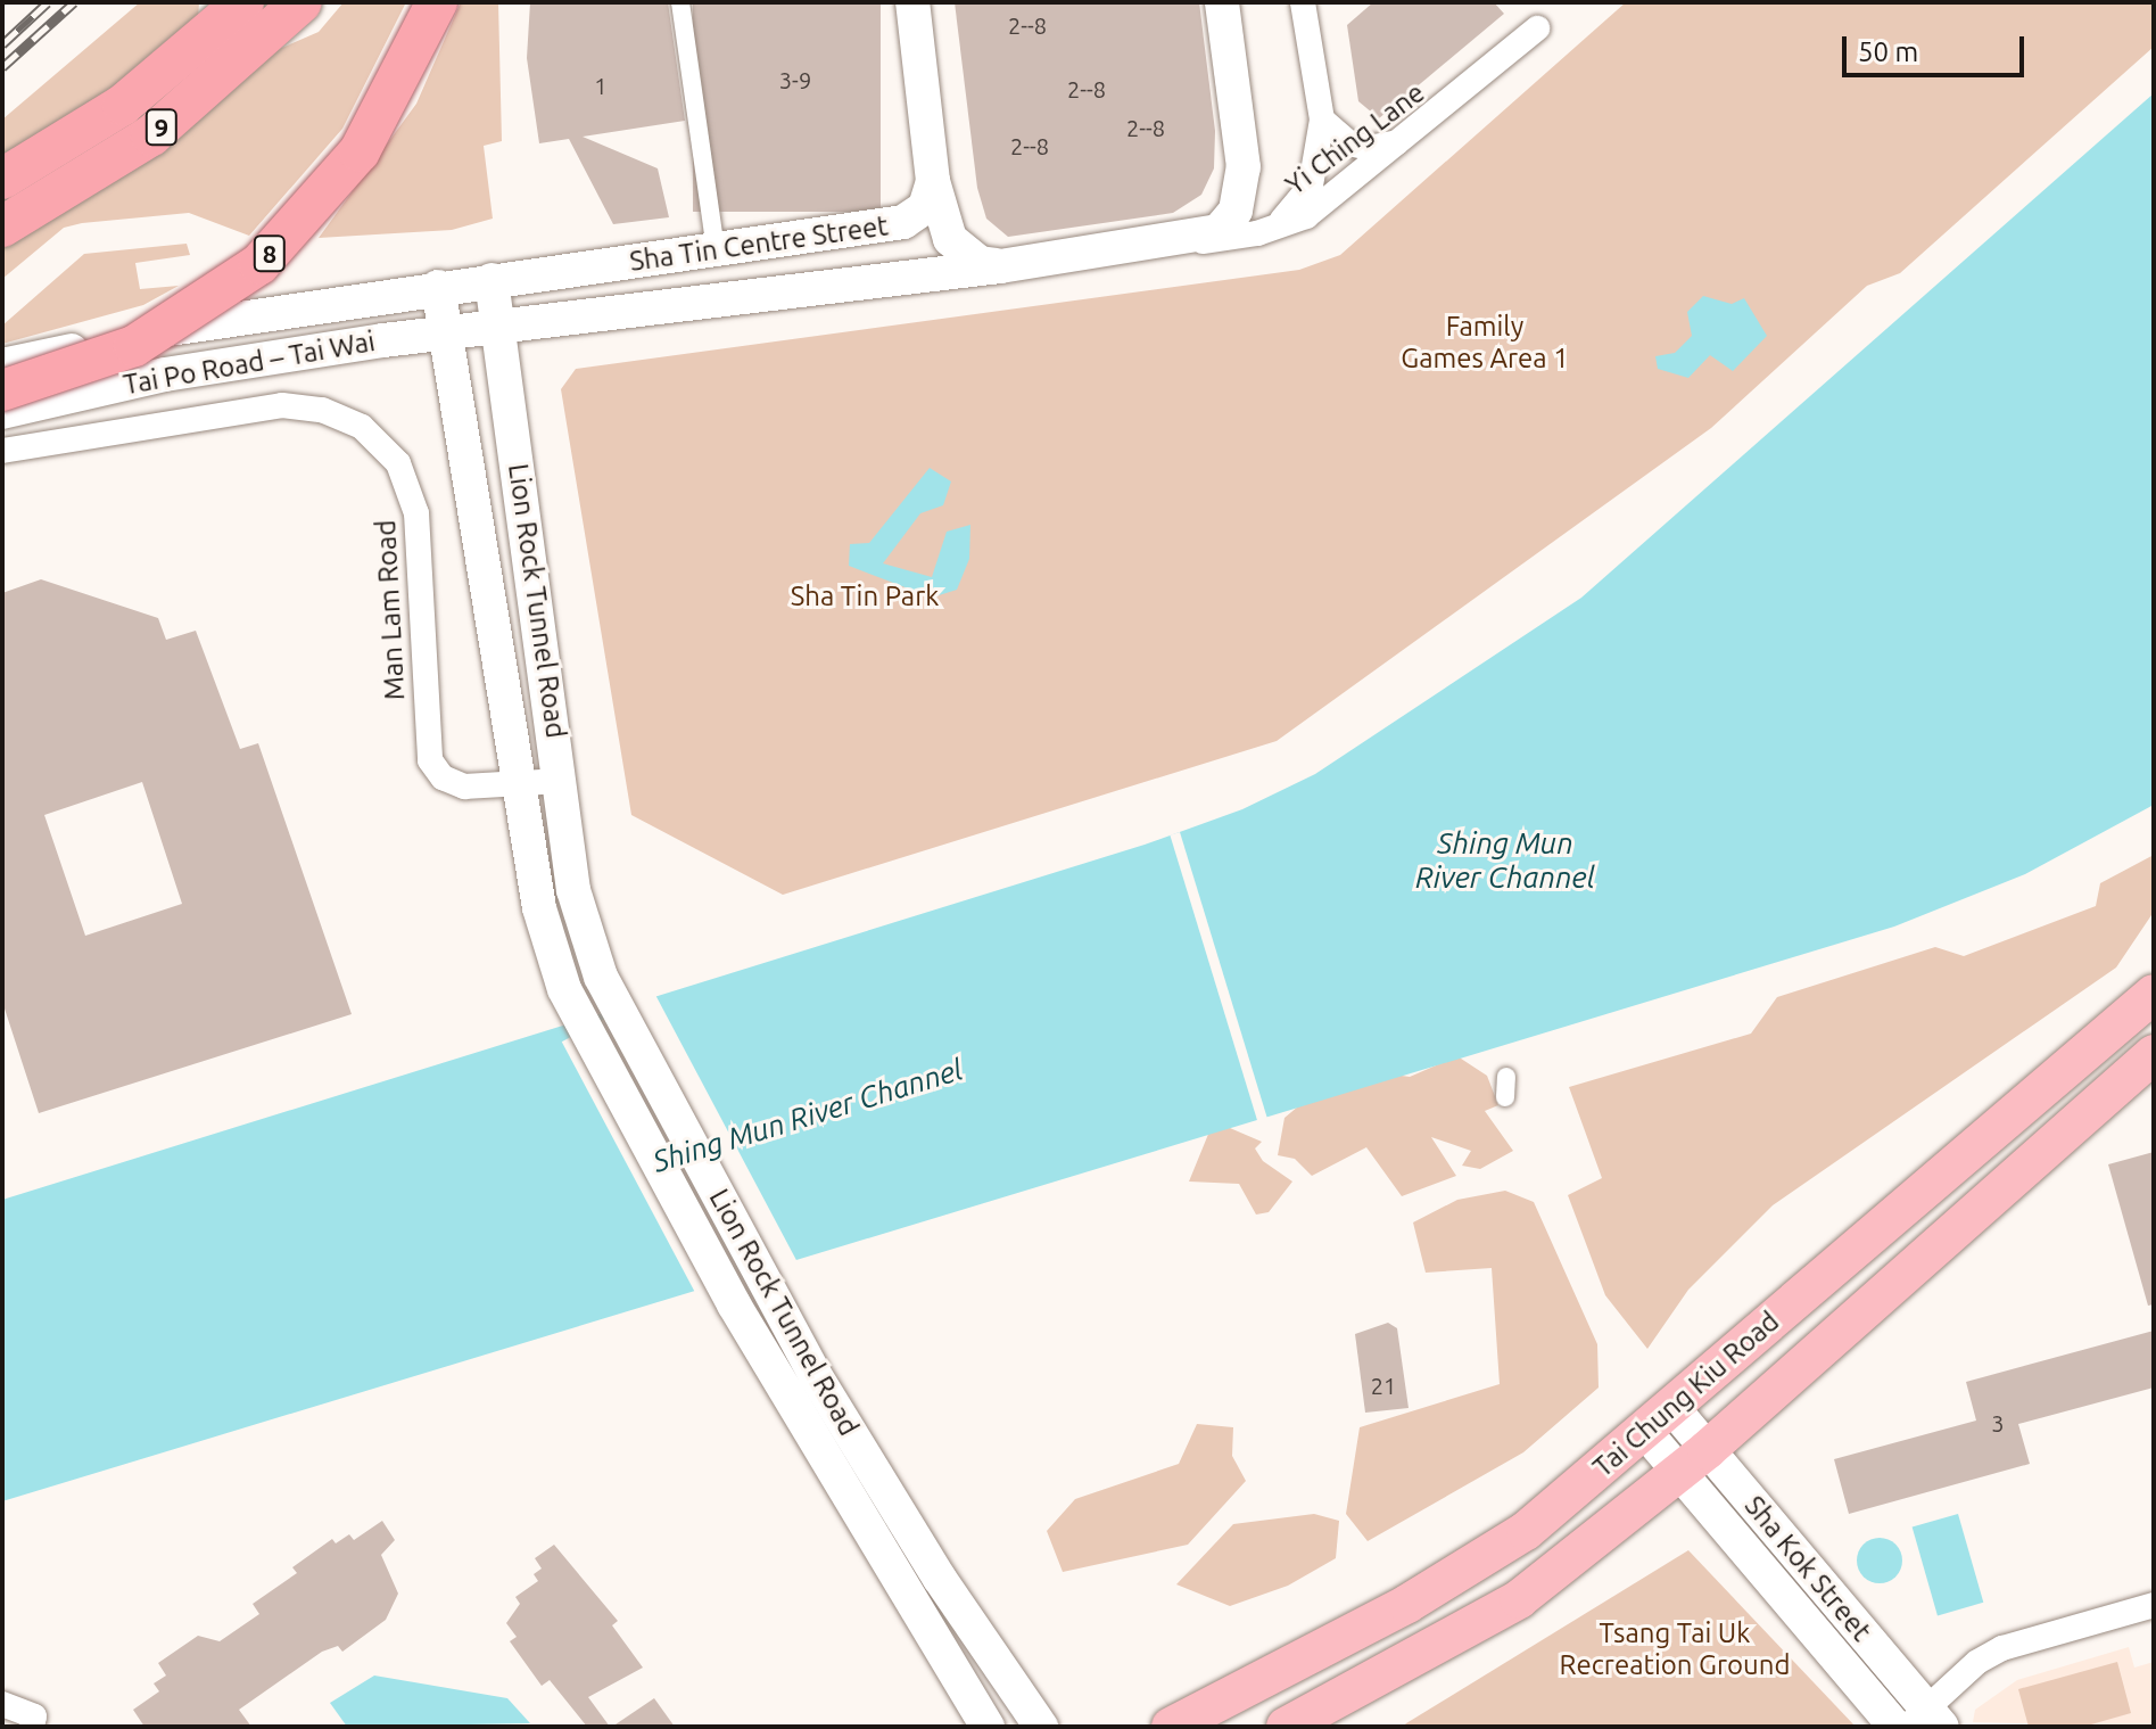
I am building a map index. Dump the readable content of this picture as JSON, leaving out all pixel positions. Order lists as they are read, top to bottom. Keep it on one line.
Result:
{"streets":{"highway":["9","8"],"main road":["Sha Tin Centre Street","Tai Po Road – Tai Wai","Lion Rock Tunnel Road","Tai Chung Kiu Road","Sha Kok Street"],"street":["Yi Ching Lane","Man Lam Road"]},"crossings":[["Yi Ching Lane","Sha Tin Centre Street"],["Sha Tin Centre Street","Tai Po Road – Tai Wai"],["Sha Tin Centre Street","Lion Rock Tunnel Road"],["Tai Po Road – Tai Wai","Lion Rock Tunnel Road"],["Lion Rock Tunnel Road","Man Lam Road"],["Tai Chung Kiu Road","Sha Kok Street"]],"water":["Shing Mun River Channel"],"parks":["Family Games Area 1","Sha Tin Park","Tsang Tai Uk Recreation Ground"],"house_numbers":["2--8","3-9","1","2--8","2--8","2--8","21","3"],"scale_bar":"50 m"}
